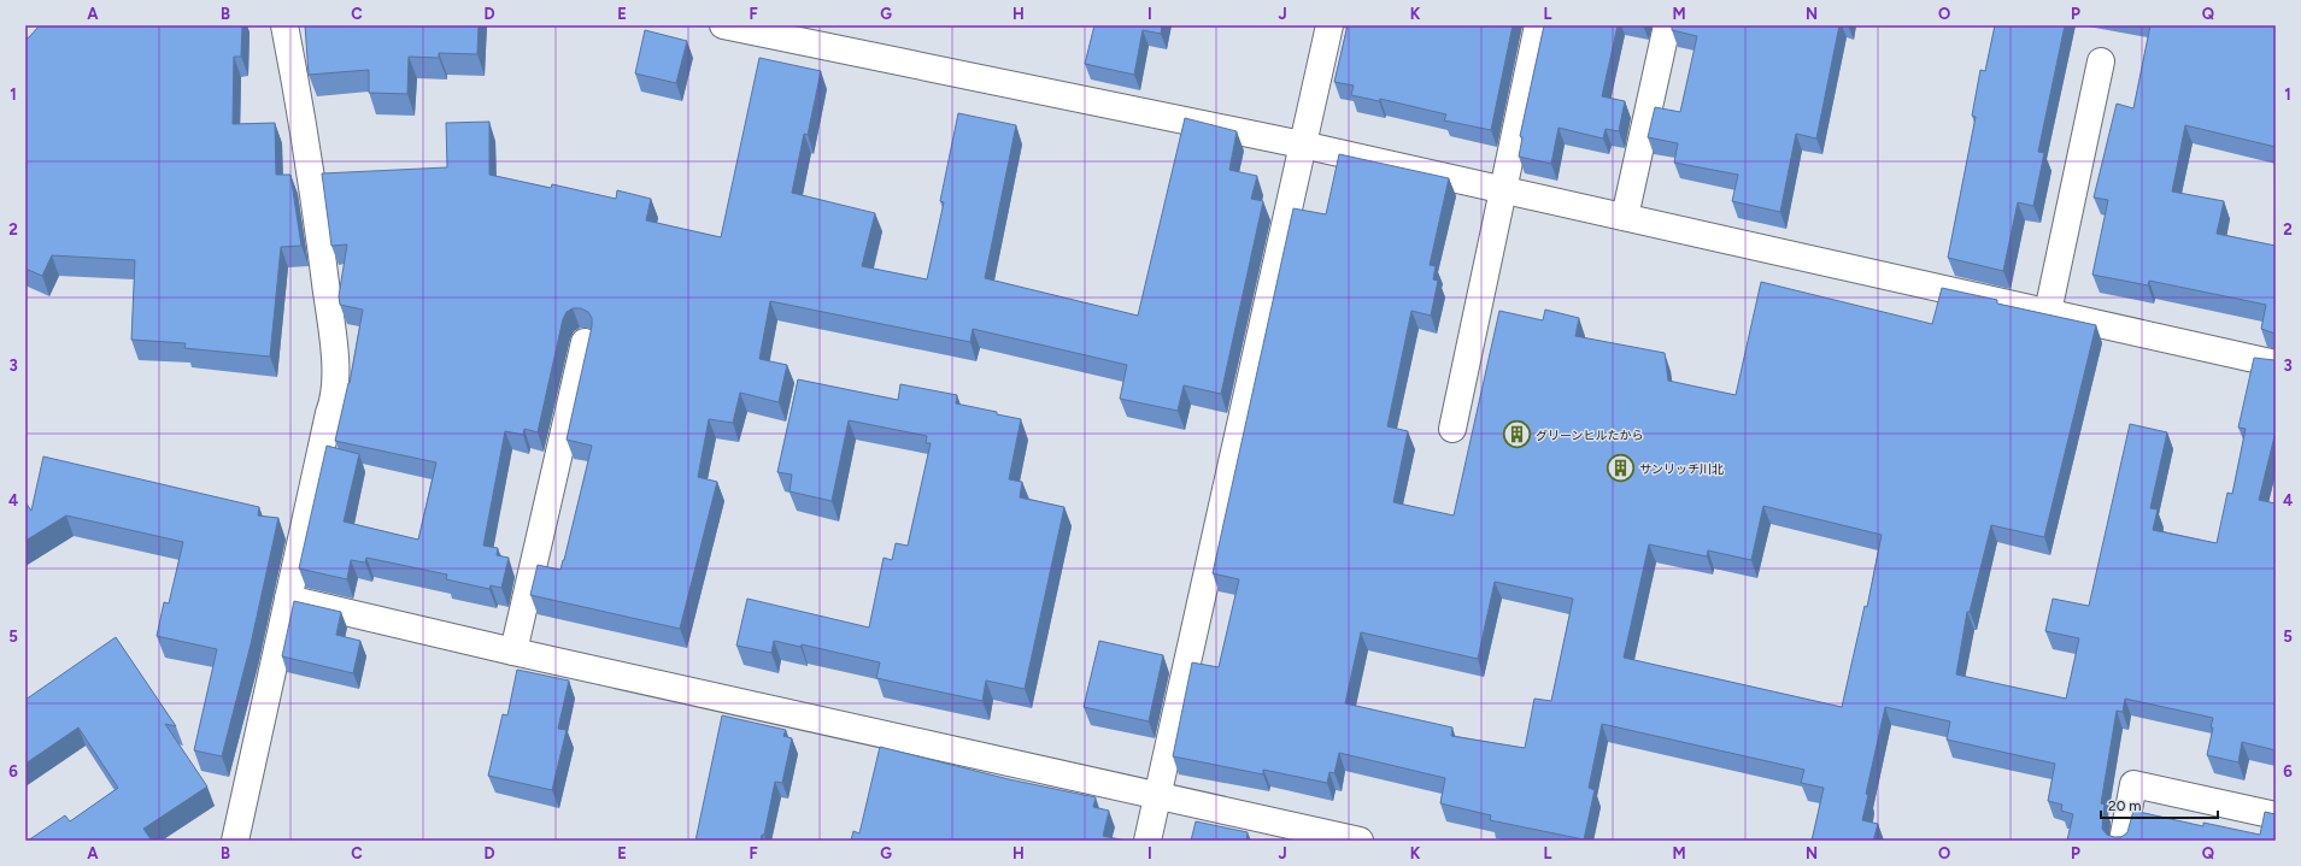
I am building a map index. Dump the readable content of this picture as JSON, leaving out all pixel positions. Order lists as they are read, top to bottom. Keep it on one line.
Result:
{"places":{"building":["グリーンヒルたから","サンリッチ川北"]},"scale_bar":"20 m","grid":{"columns":["A","B","C","D","E","F","G","H","I","J","K","L","M","N","O","P","Q"],"rows":["1","2","3","4","5","6"]}}
